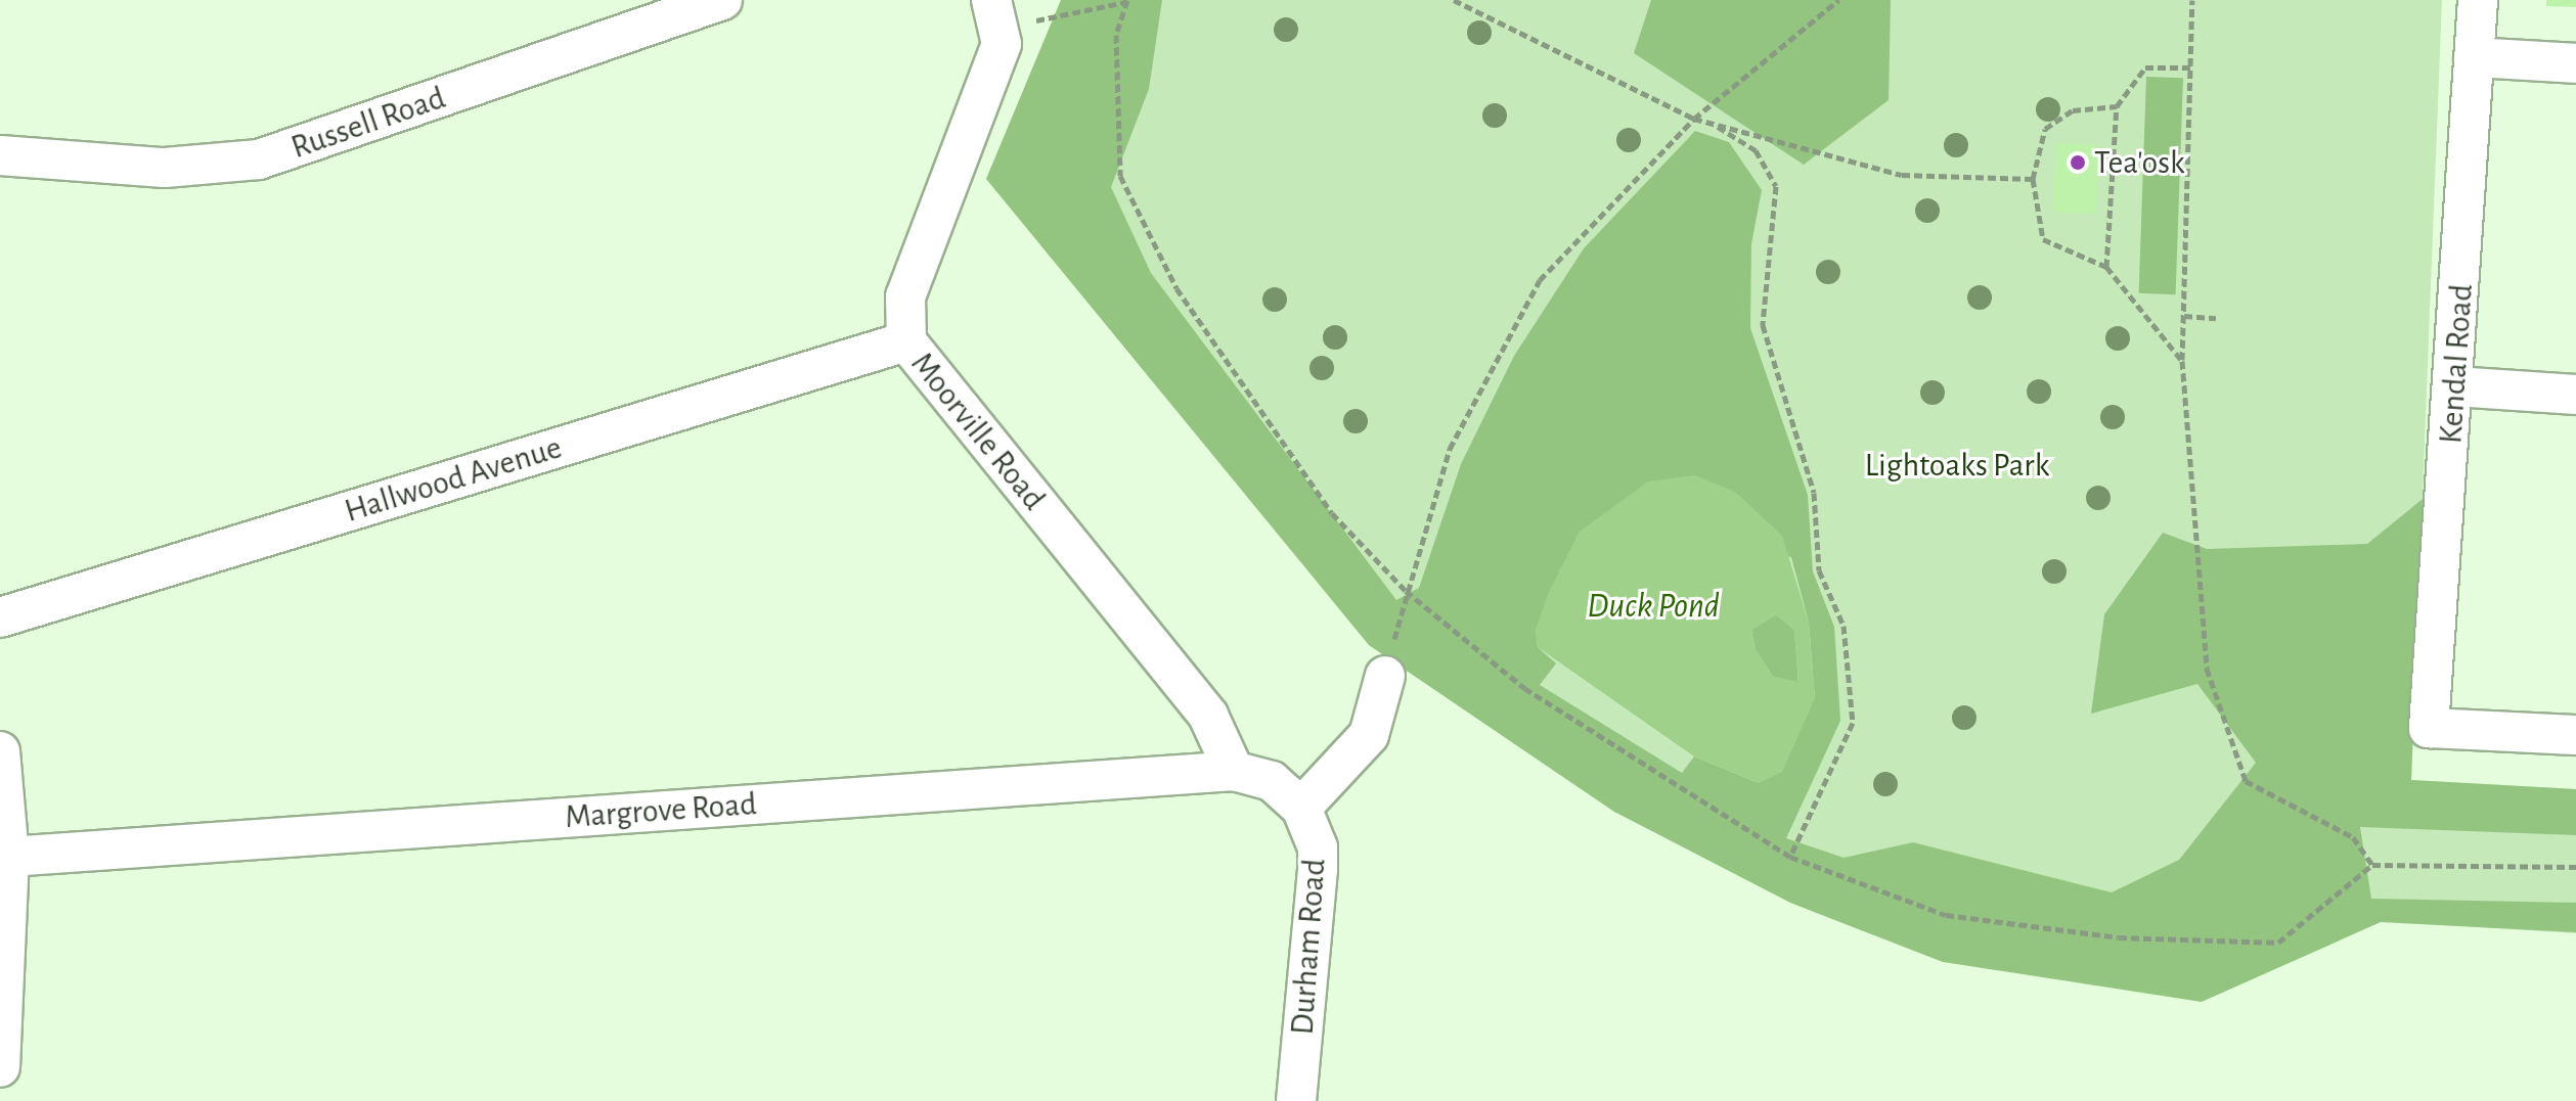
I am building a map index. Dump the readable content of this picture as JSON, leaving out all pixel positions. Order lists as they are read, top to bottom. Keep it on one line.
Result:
{"streets":{"street":["Russell Road","Kendal Road","Moorville Road","Hallwood Avenue","Margrove Road","Durham Road"]},"crossings":[["Moorville Road","Hallwood Avenue"],["Moorville Road","Margrove Road"],["Margrove Road","Durham Road"]],"water":["Duck Pond"],"parks":["Lightoaks Park"],"places":["Tea'osk"]}
